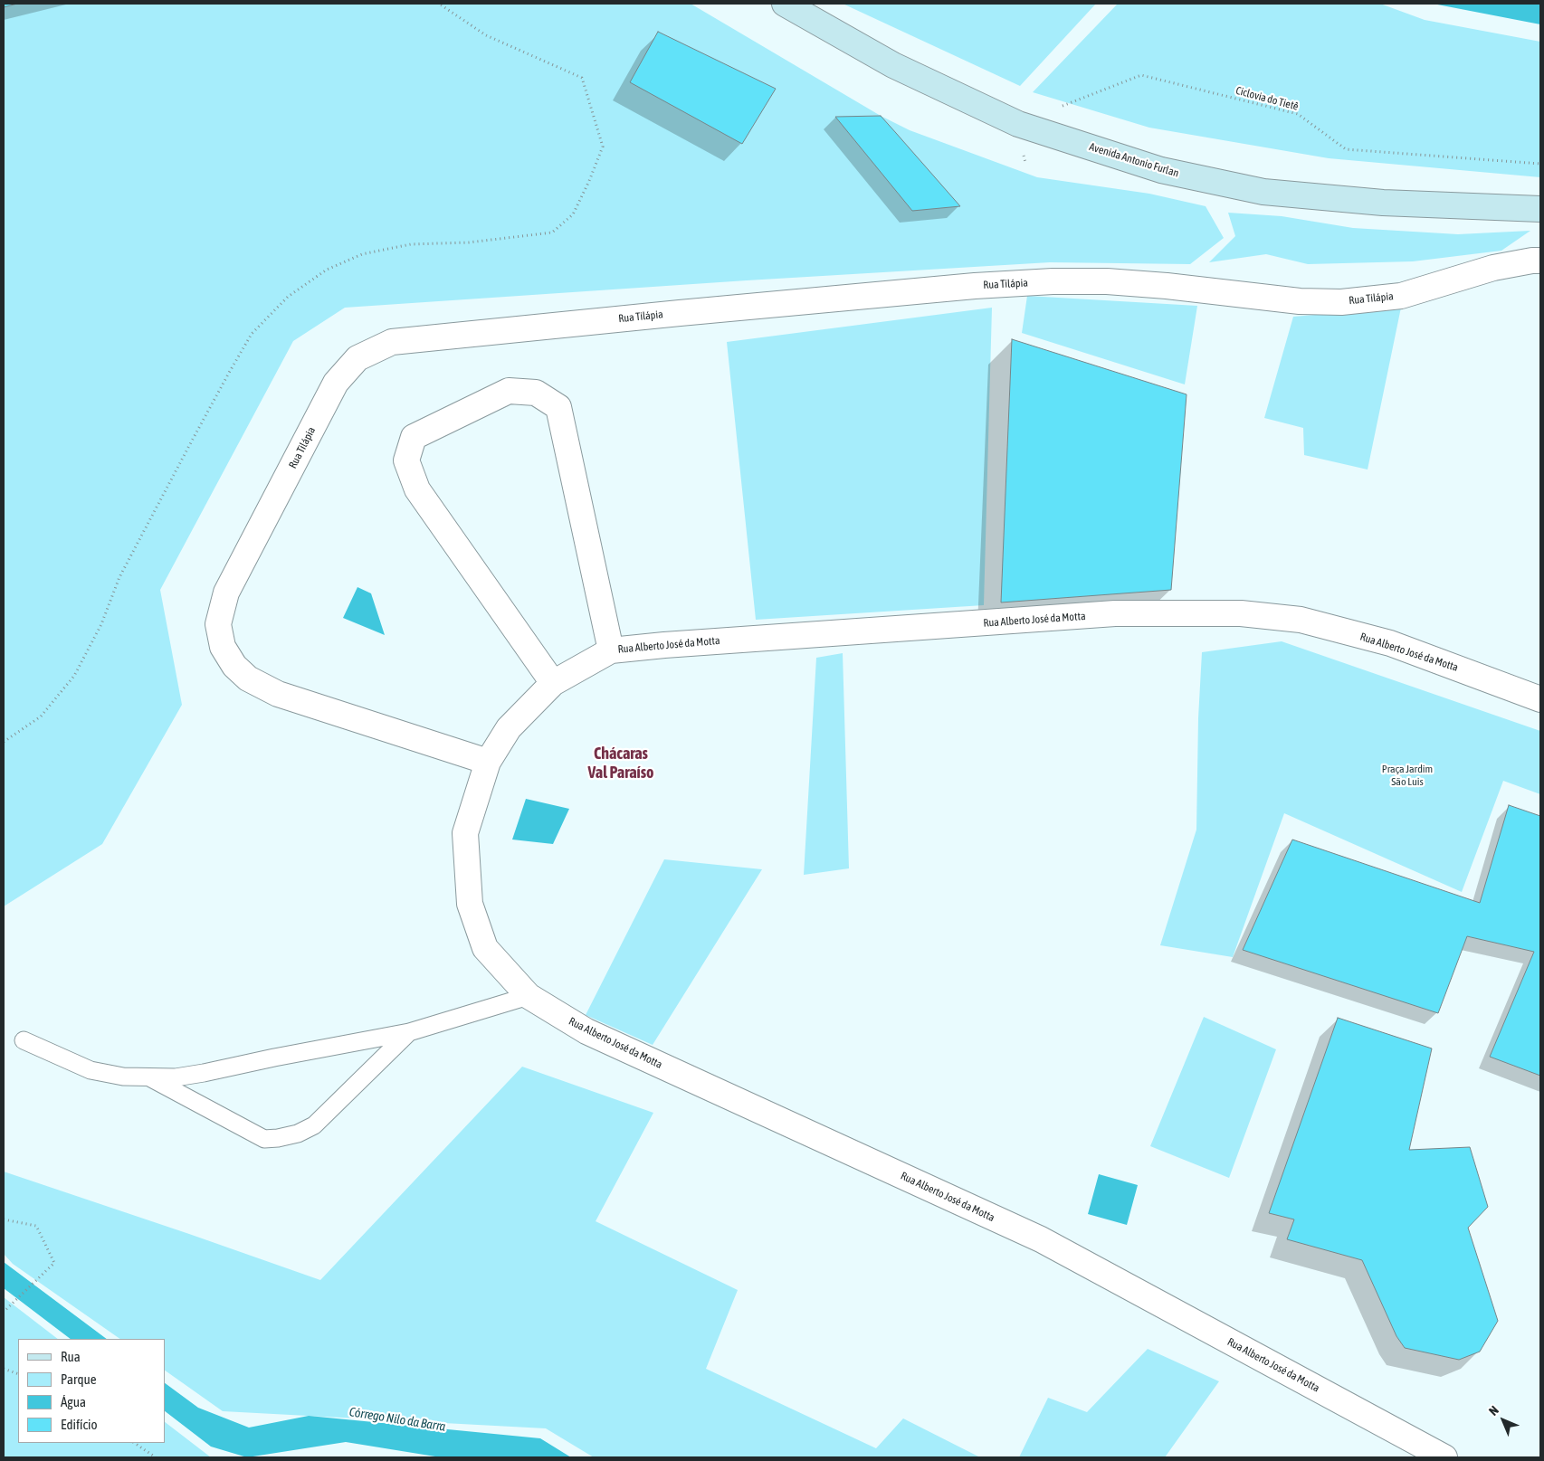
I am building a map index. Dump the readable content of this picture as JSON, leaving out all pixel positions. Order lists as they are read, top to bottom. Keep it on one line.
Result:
{"streets":{"main road":["Avenida Antonio Furlan"],"street":["Rua Tilápia","Rua Alberto José da Motta"],"path":["Ciclovia do Tietê"]},"crossings":[["Rua Tilápia","Rua Alberto José da Motta"]],"districts":["Chácaras Val Paraíso"],"water":["Córrego Nilo da Barra"],"parks":["Praça Jardim São Luis"],"legend":["Rua","Parque","Água","Edifício"],"north":"top left"}
